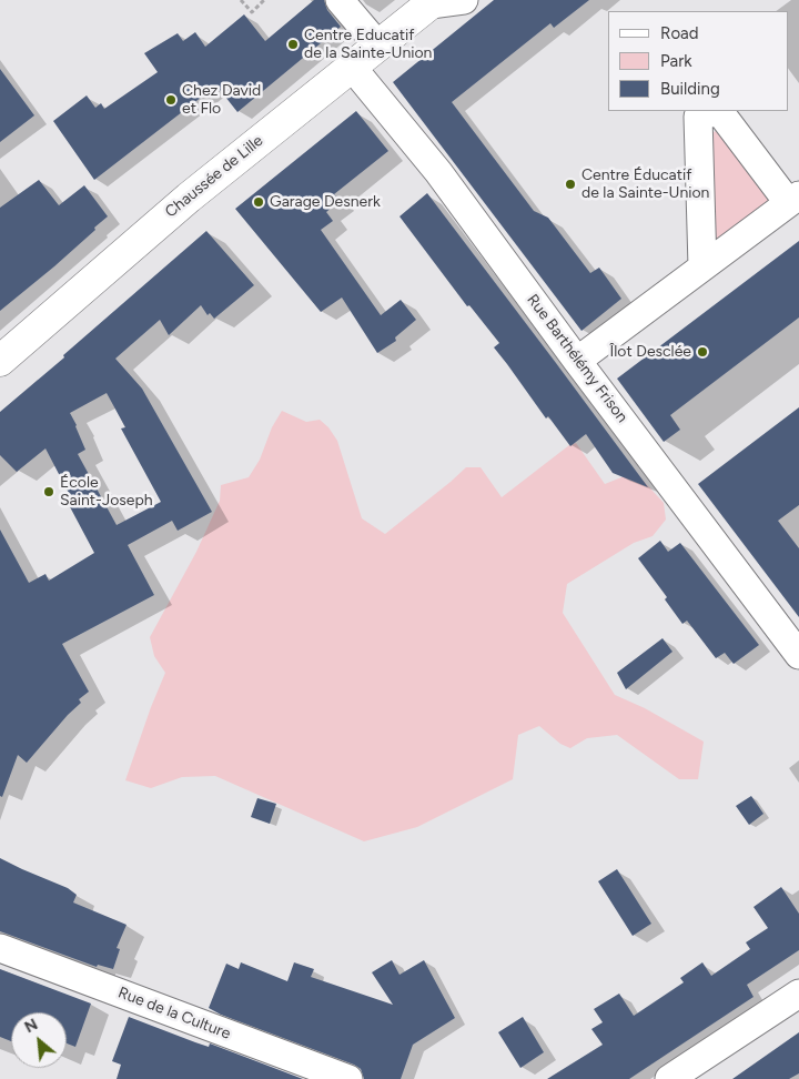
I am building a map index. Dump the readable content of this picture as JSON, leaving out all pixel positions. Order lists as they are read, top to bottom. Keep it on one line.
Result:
{"streets":{"main road":["Chaussée de Lille"],"street":["Rue Barthélémy Frison","Rue de la Culture"]},"crossings":[["Chaussée de Lille","Rue Barthélémy Frison"]],"places":["Centre Educatif de la Sainte-Union","Chez David et Flo","Centre Éducatif de la Sainte-Union","Garage Desnerk","Îlot Desclée","École Saint-Joseph"],"legend":["Road","Park","Building"],"north":"top left"}
